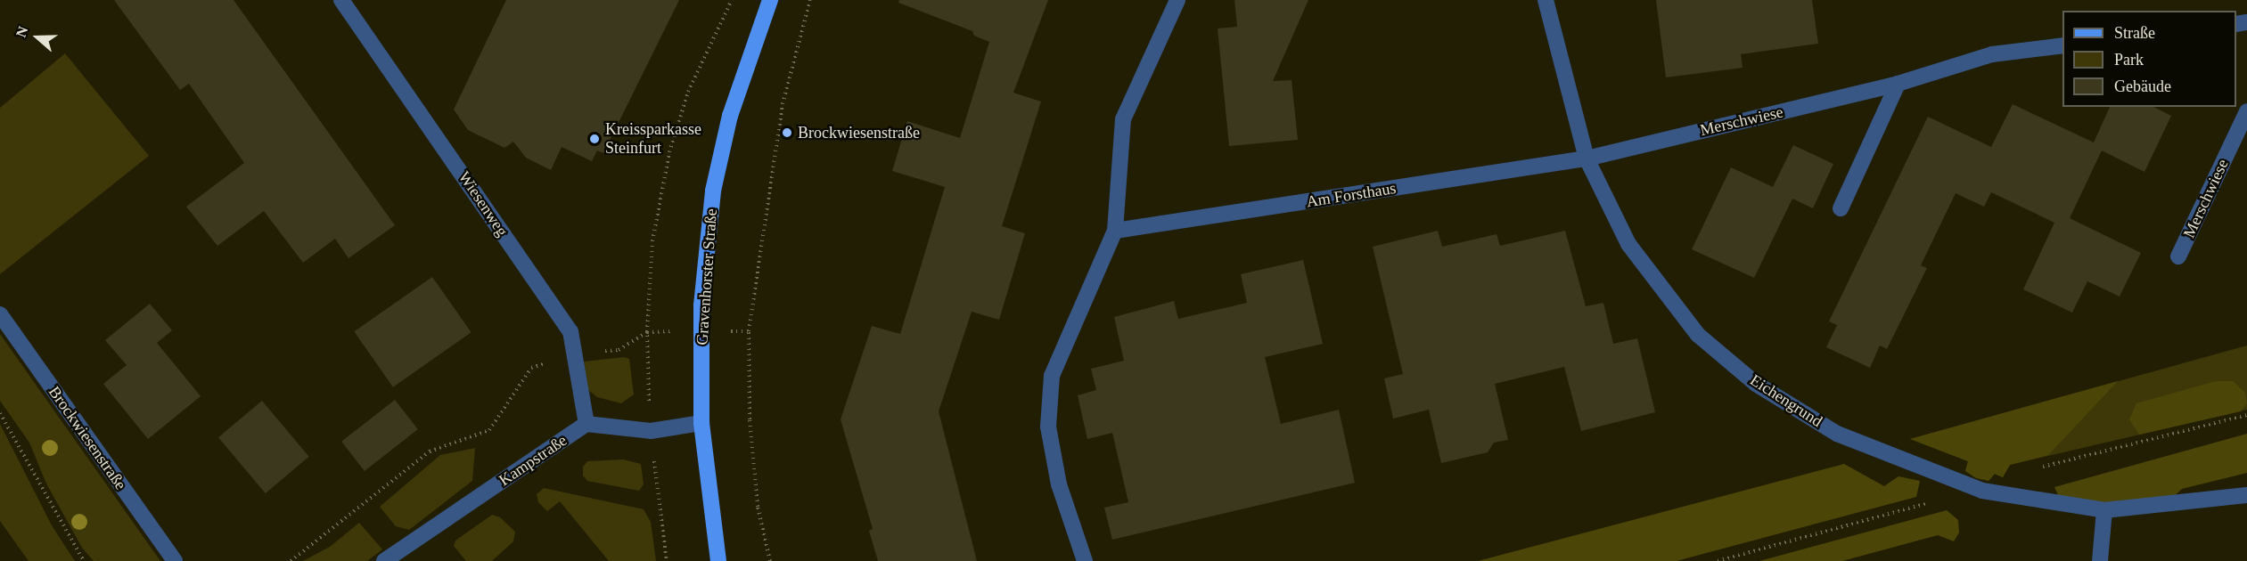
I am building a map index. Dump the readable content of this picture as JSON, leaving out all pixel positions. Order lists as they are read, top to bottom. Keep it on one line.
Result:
{"streets":{"main road":["Gravenhorster Straße"],"street":["Merschwiese","Am Forsthaus","Wiesenweg","Eichengrund","Brockwiesenstraße","Kampstraße"]},"crossings":[["Merschwiese","Am Forsthaus"],["Merschwiese","Eichengrund"],["Am Forsthaus","Eichengrund"],["Wiesenweg","Kampstraße"]],"places":["Brockwiesenstraße","Kreissparkasse Steinfurt"],"legend":["Straße","Park","Gebäude"],"north":"left"}
